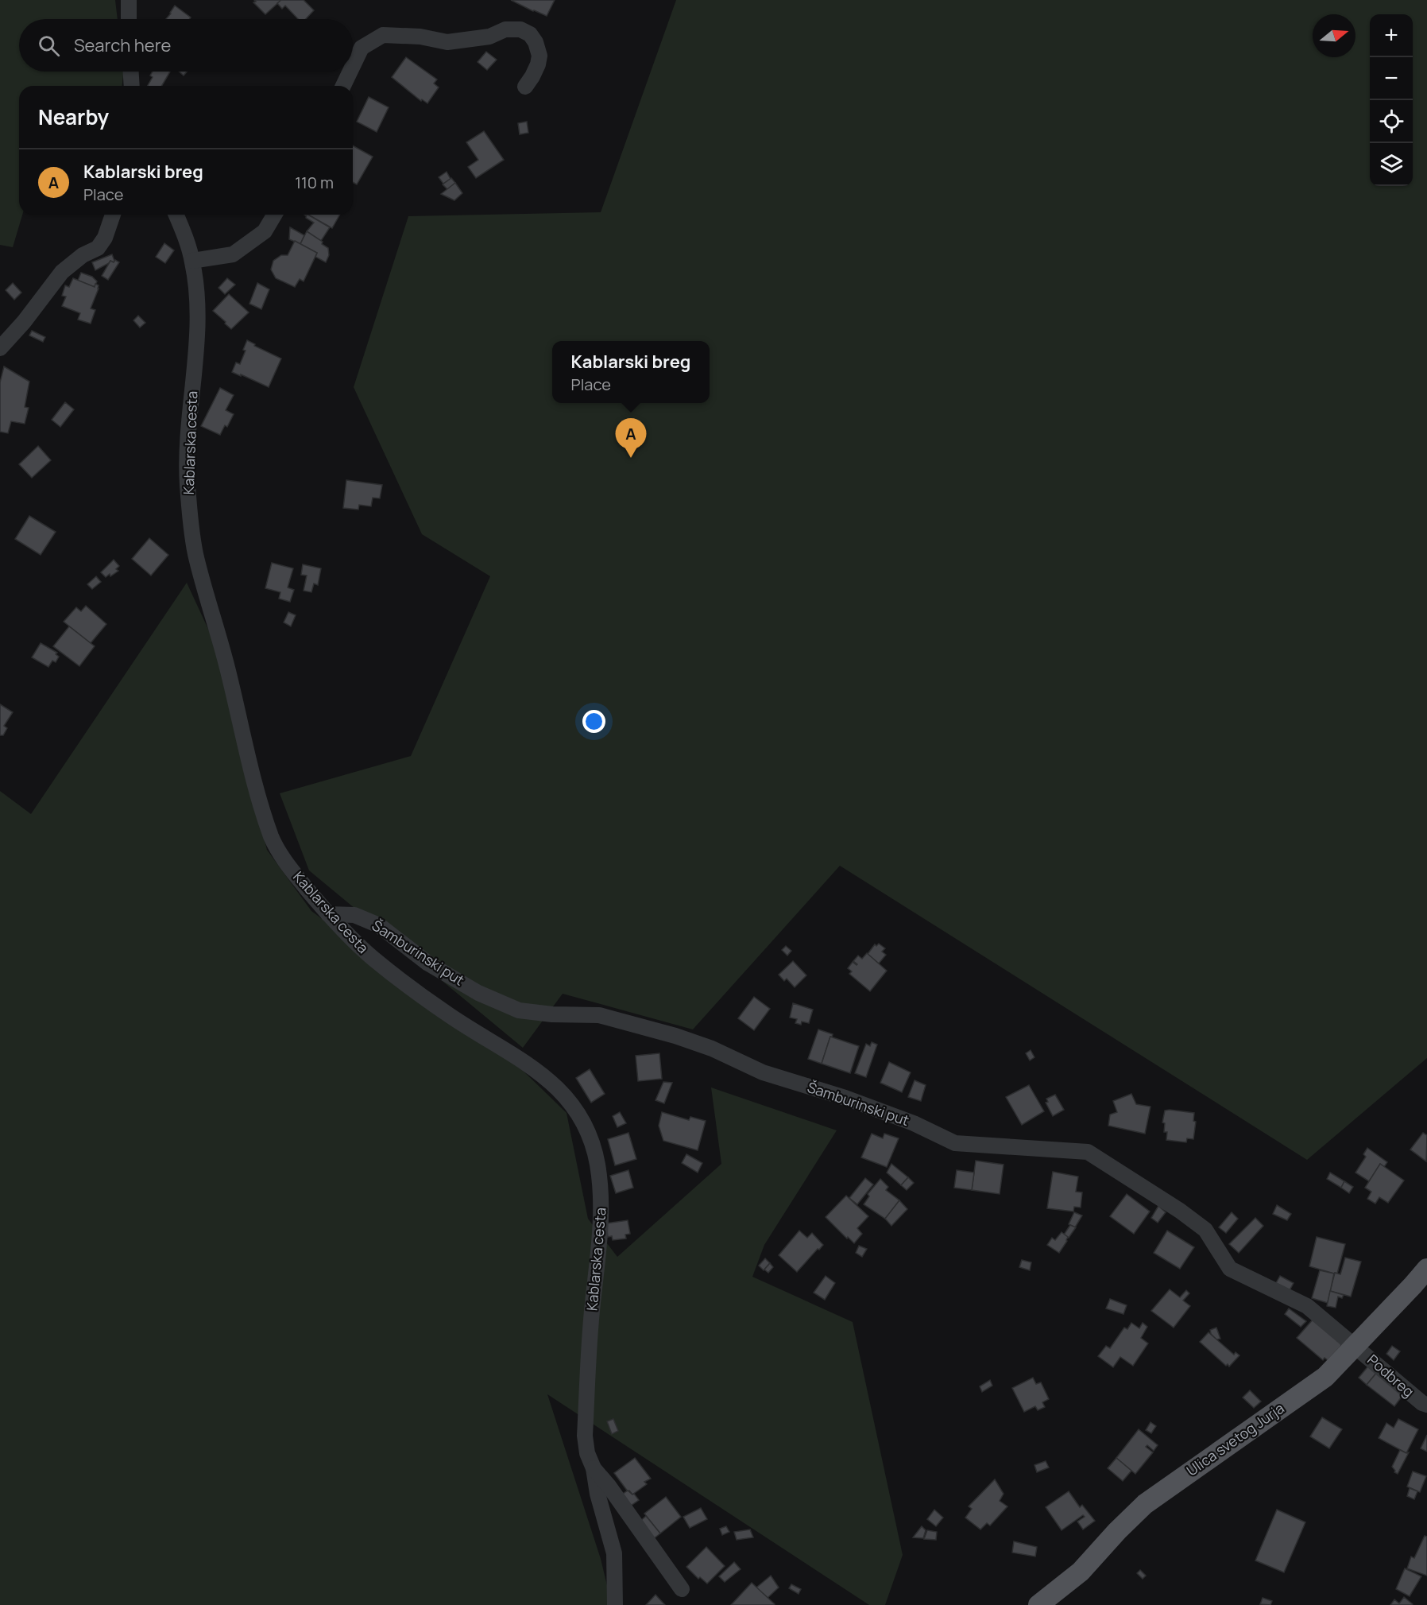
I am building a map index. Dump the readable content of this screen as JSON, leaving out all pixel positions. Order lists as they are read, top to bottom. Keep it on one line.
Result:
{"streets":{"main road":["Ulica svetog Jurja"],"street":["Kablarska cesta","Šamburinski put","Podbreg"]},"crossings":[["Kablarska cesta","Šamburinski put"],["Šamburinski put","Podbreg"],["Šamburinski put","Ulica svetog Jurja"],["Podbreg","Ulica svetog Jurja"]],"north":"right","page":{"map_buttons":["+","−"],"search":"Search here","heading":"Nearby","list":[{"mark":"A","name":"Kablarski breg","note":"Place","value":"110 m"}],"popup":["Kablarski breg","Place"],"pins":"A"}}
